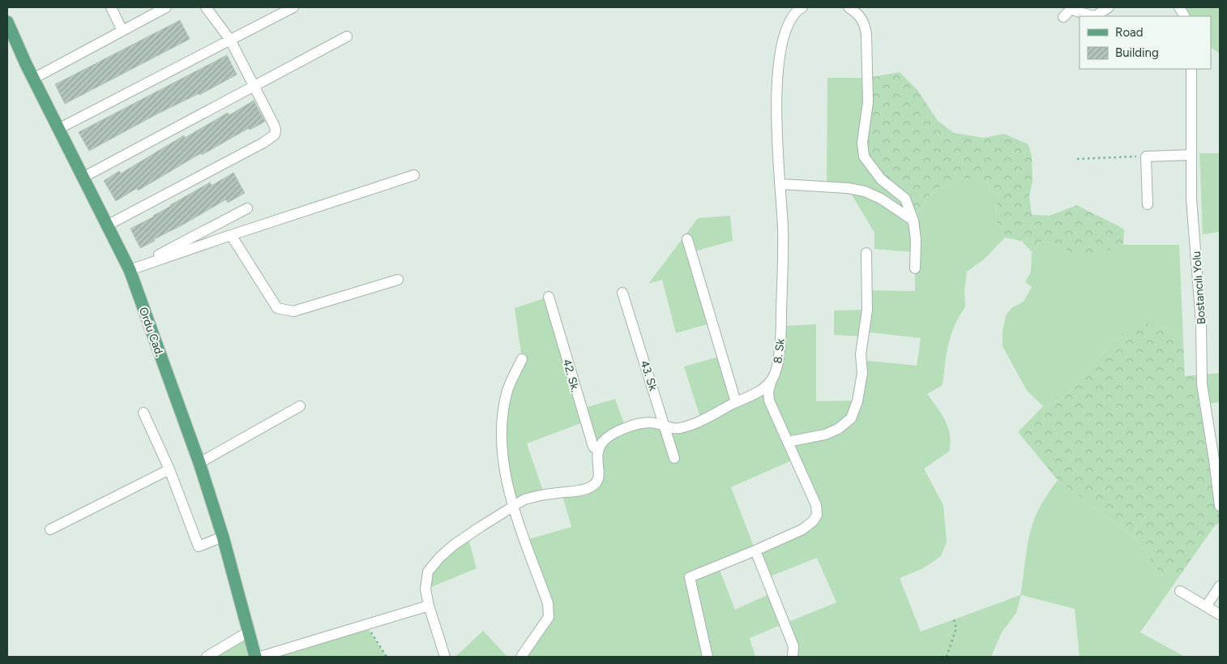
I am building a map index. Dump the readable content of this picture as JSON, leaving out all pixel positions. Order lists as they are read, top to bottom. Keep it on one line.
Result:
{"streets":{"main road":["Ordu Cad."],"street":["Bostancılı Yolu","8. Sk","42. Sk.","43. Sk"]},"legend":["Road","Building"]}
